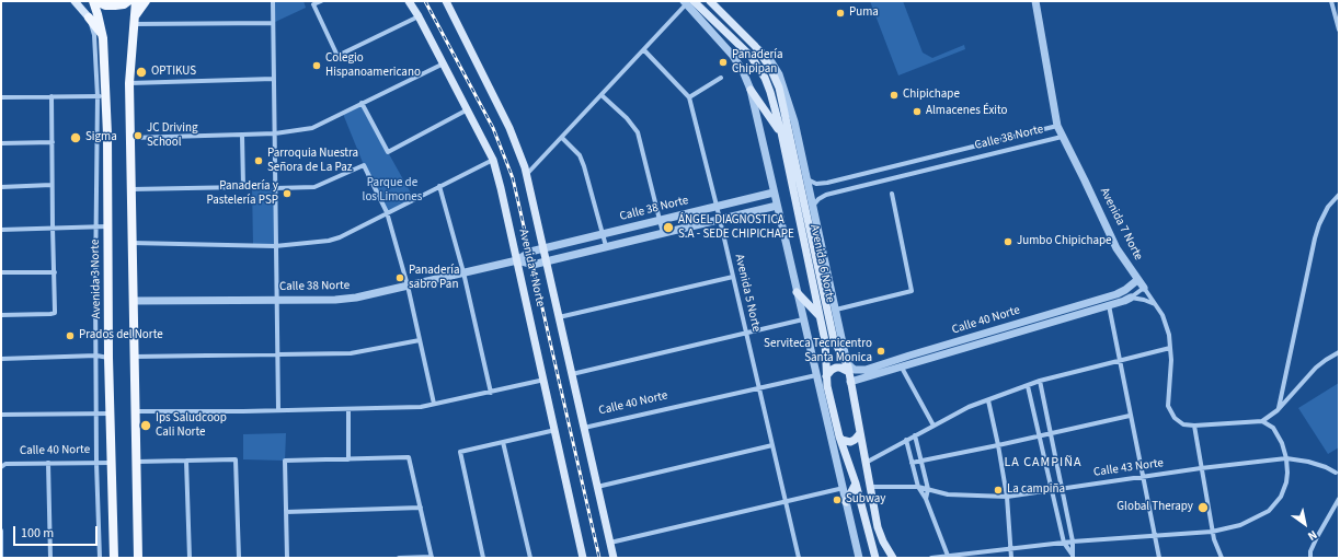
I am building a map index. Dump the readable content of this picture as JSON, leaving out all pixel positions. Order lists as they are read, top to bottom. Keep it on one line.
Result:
{"streets":{"main road":["Avenida 6 Norte","Avenida 4 Norte","Avenida 3 Norte"],"street":["Calle 38 Norte","Avenida 7 Norte","Avenida 5 Norte","Calle 40 Norte","Calle 43 Norte"]},"crossings":[["Calle 38 Norte","Avenida 7 Norte"],["Calle 38 Norte","Avenida 6 Norte"],["Calle 38 Norte","Avenida 4 Norte"],["Calle 38 Norte","Avenida 5 Norte"],["Avenida 7 Norte","Calle 40 Norte"],["Avenida 6 Norte","Calle 40 Norte"],["Avenida 6 Norte","Calle 43 Norte"],["Avenida 4 Norte","Calle 40 Norte"],["Avenida 3 Norte","Calle 40 Norte"],["Avenida 5 Norte","Calle 40 Norte"]],"districts":["LA CAMPIÑA"],"parks":["Parque de los Limones"],"places":["Puma","Panadería Chipipan","Colegio Hispanoamericano","OPTIKUS","Chipichape","Almacenes Éxito","JC Driving School","Sigma","Parroquia Nuestra Señora de La Paz","Panadería y Pastelería PSP","ÁNGEL DIAGNOSTICA S.A - SEDE CHIPICHAPE","Jumbo Chipichape","Panadería sabro Pan","Prados del Norte","Serviteca Tecnicentro Santa Monica","Ips Saludcoop Cali Norte","La campiña","Subway","Global Therapy"],"scale_bar":"100 m","north":"bottom right"}
